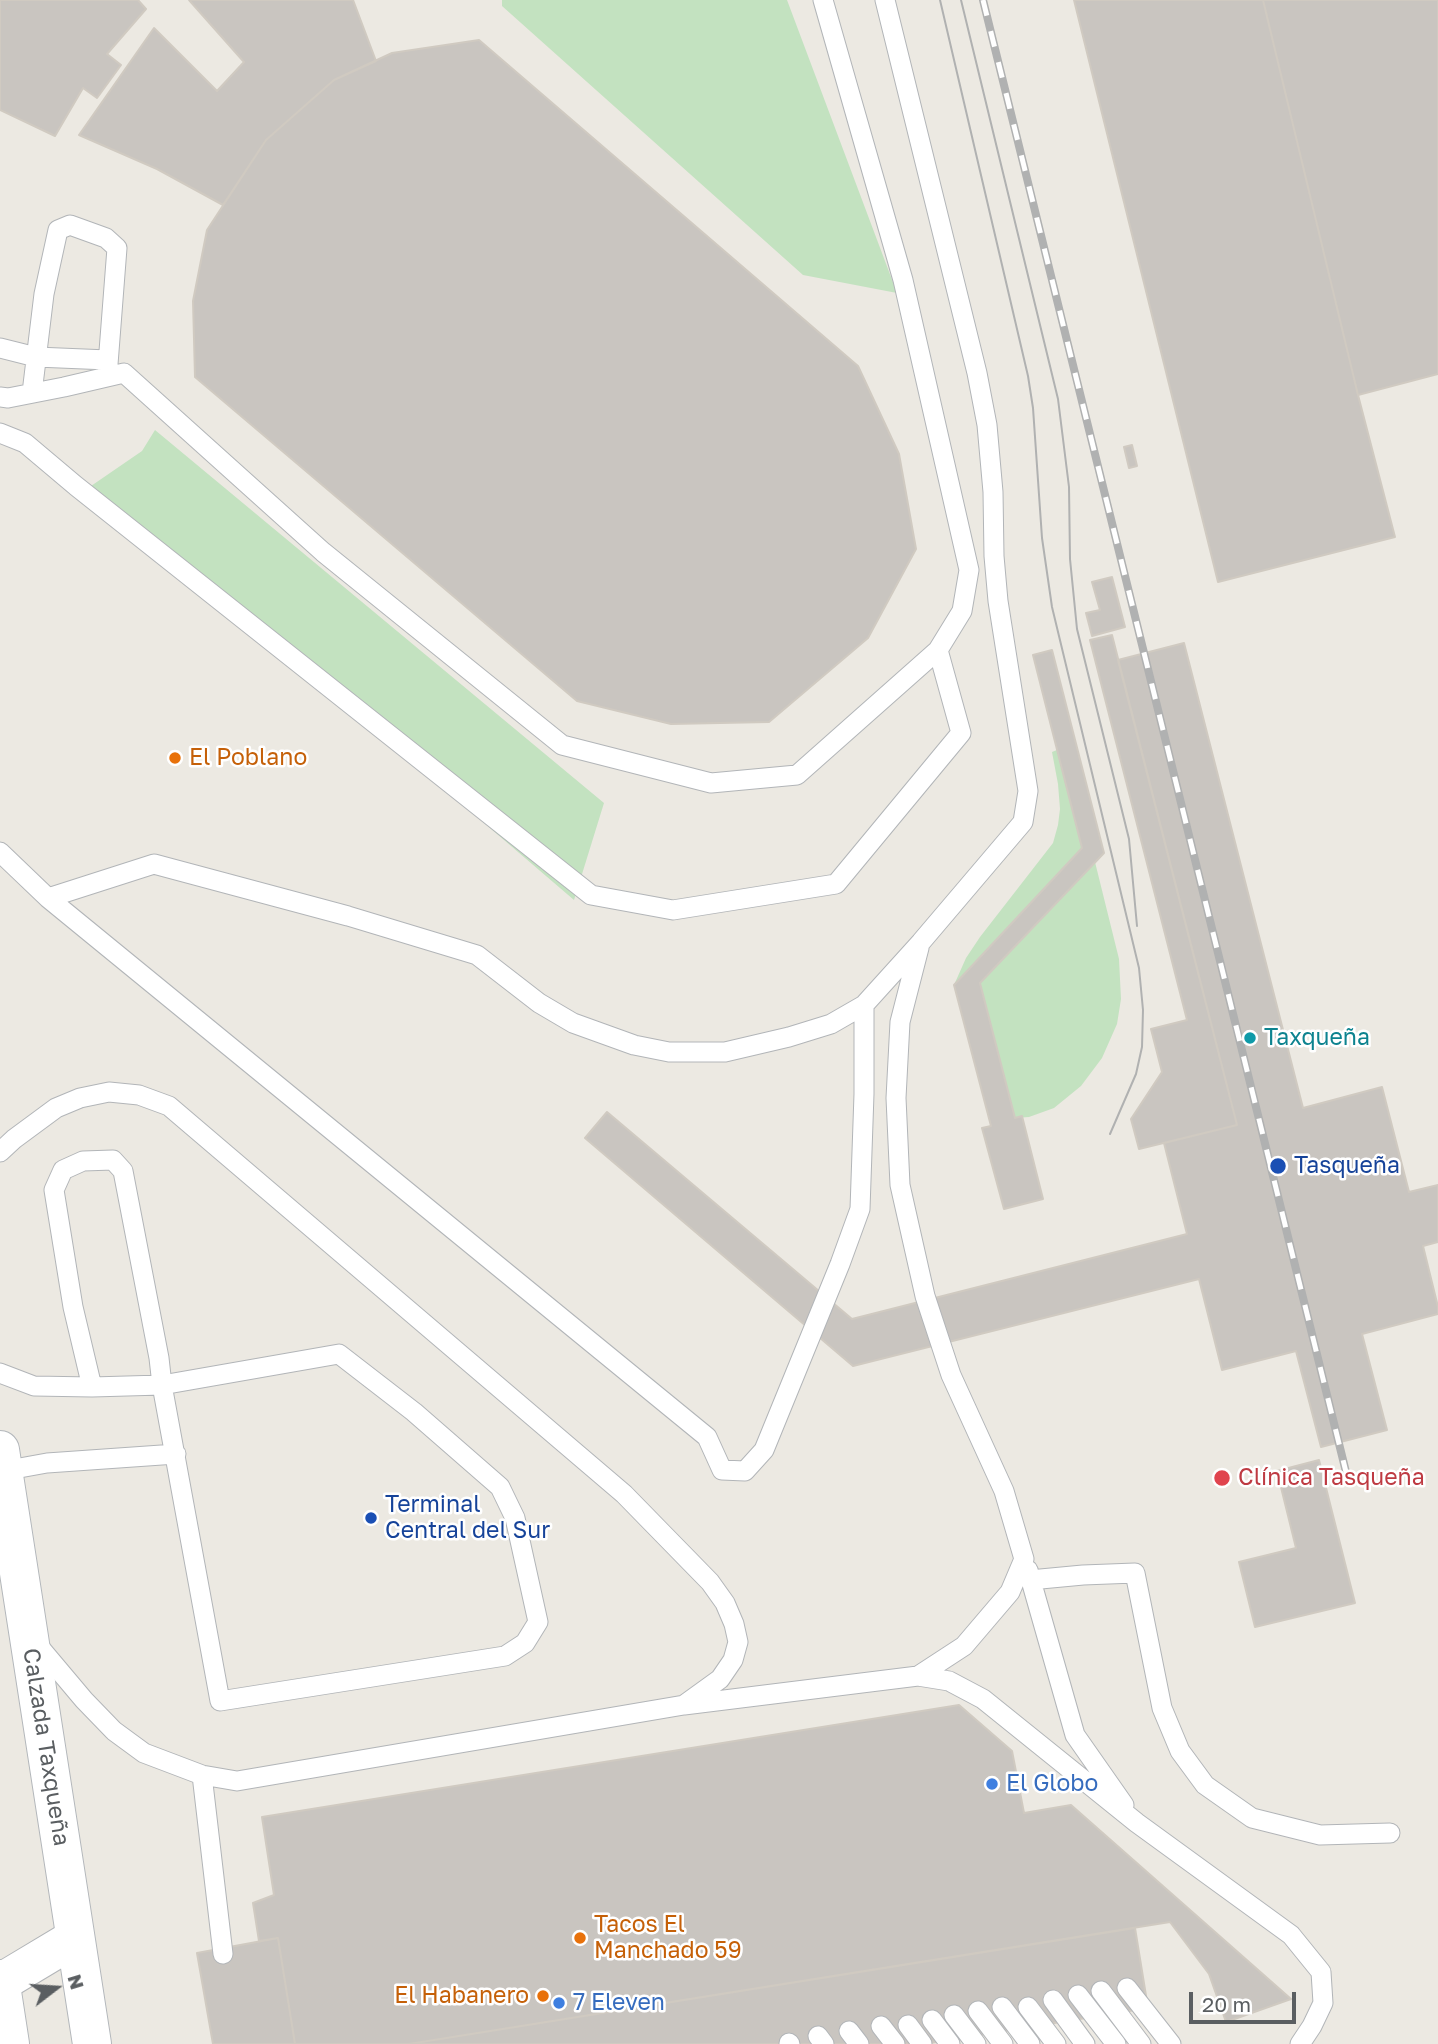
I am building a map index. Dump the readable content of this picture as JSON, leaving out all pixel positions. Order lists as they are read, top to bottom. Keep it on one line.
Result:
{"streets":{"main road":["Calzada Taxqueña"]},"places":["El Poblano","Taxqueña","Tasqueña","Clínica Tasqueña","Terminal Central del Sur","El Globo","Tacos El Manchado 59","El Habanero","7 Eleven"],"scale_bar":"20 m","north":"right"}
